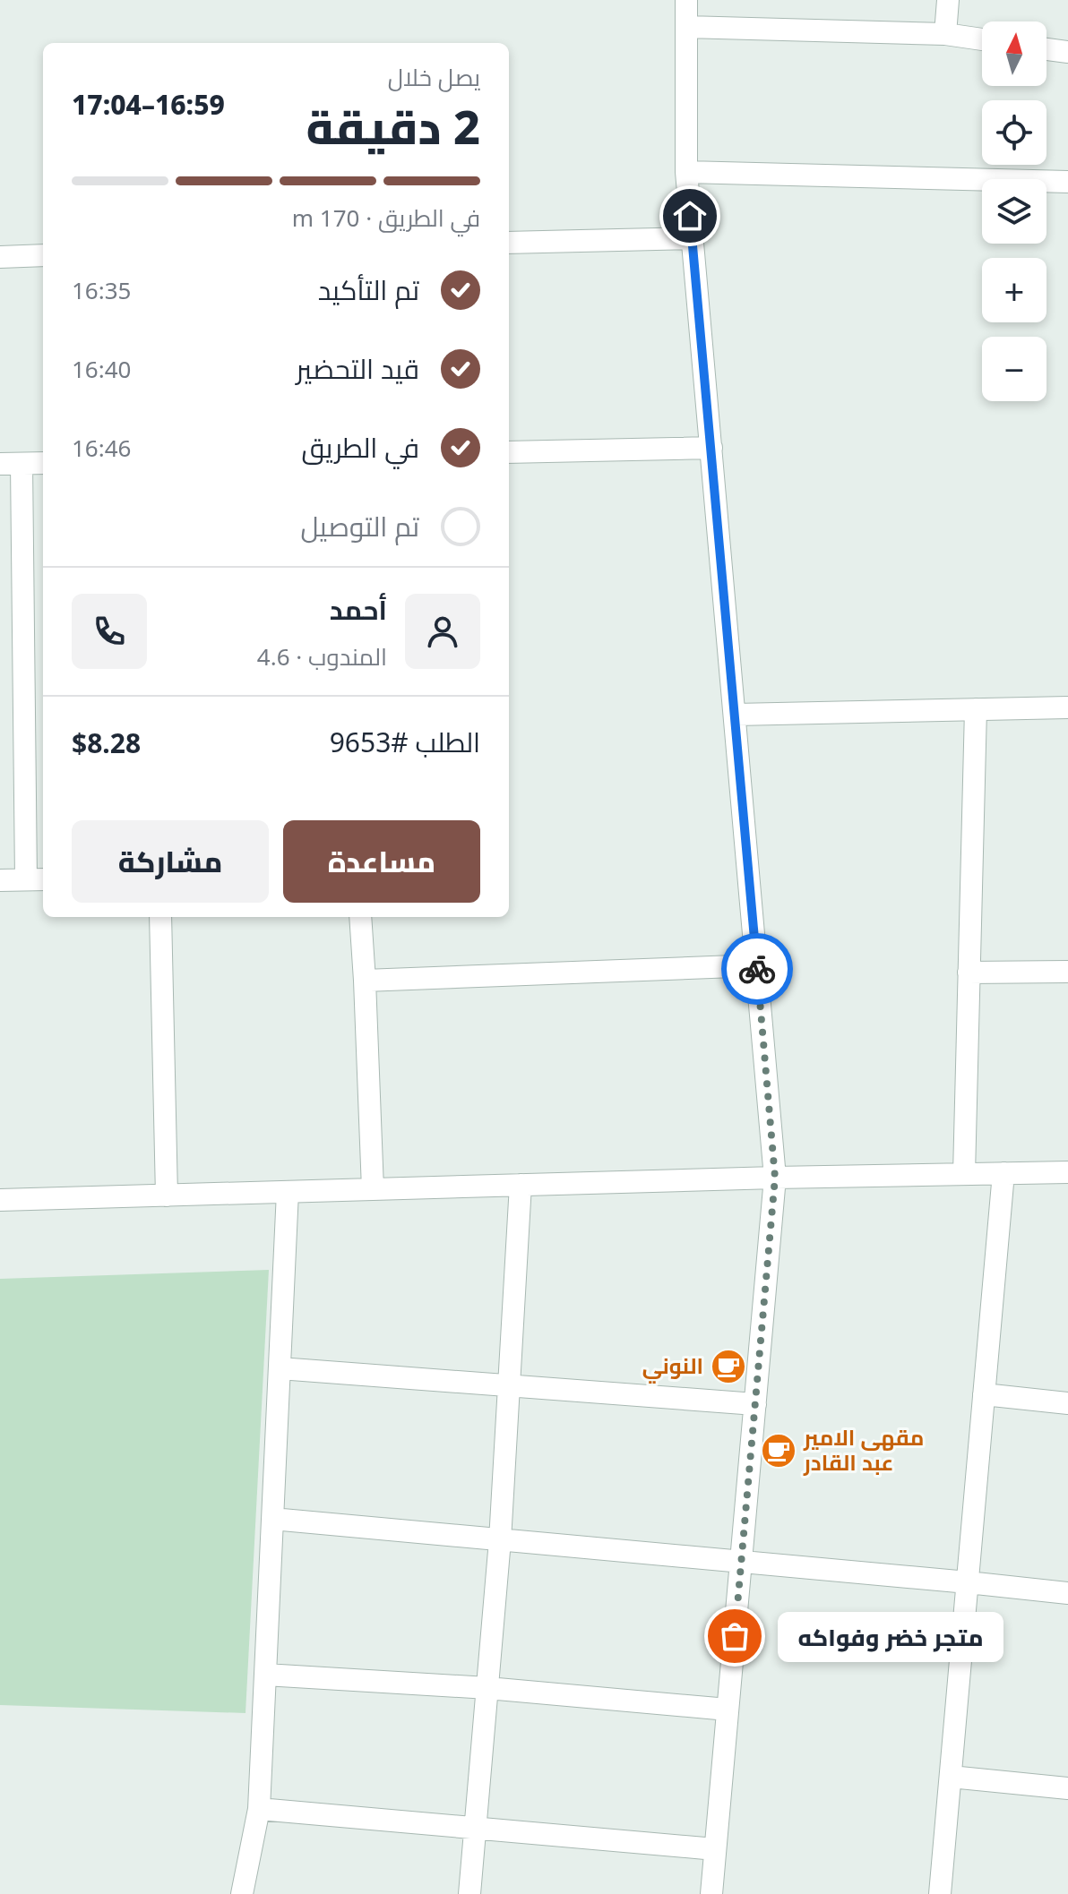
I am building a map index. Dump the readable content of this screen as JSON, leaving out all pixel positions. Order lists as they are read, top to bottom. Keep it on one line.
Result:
{"places":{"cafe":["النوني","مقهى الامير عبد القادر"],"other":["متجر خضر وفواكه"]},"north":"top","page":{"map_buttons":["+","−"],"heading":["2 دقيقة","يصل خلال","16:59–17:04"],"panel":["أحمد","المندوب · 4.6","الطلب #9653","$8.28"],"bar":"في الطريق · 170 m","list":[["تم التأكيد","16:35"],["قيد التحضير","16:40"],["في الطريق","16:46"],"تم التوصيل"],"buttons":["مساعدة","مشاركة"],"bubble":"متجر خضر وفواكه"}}
